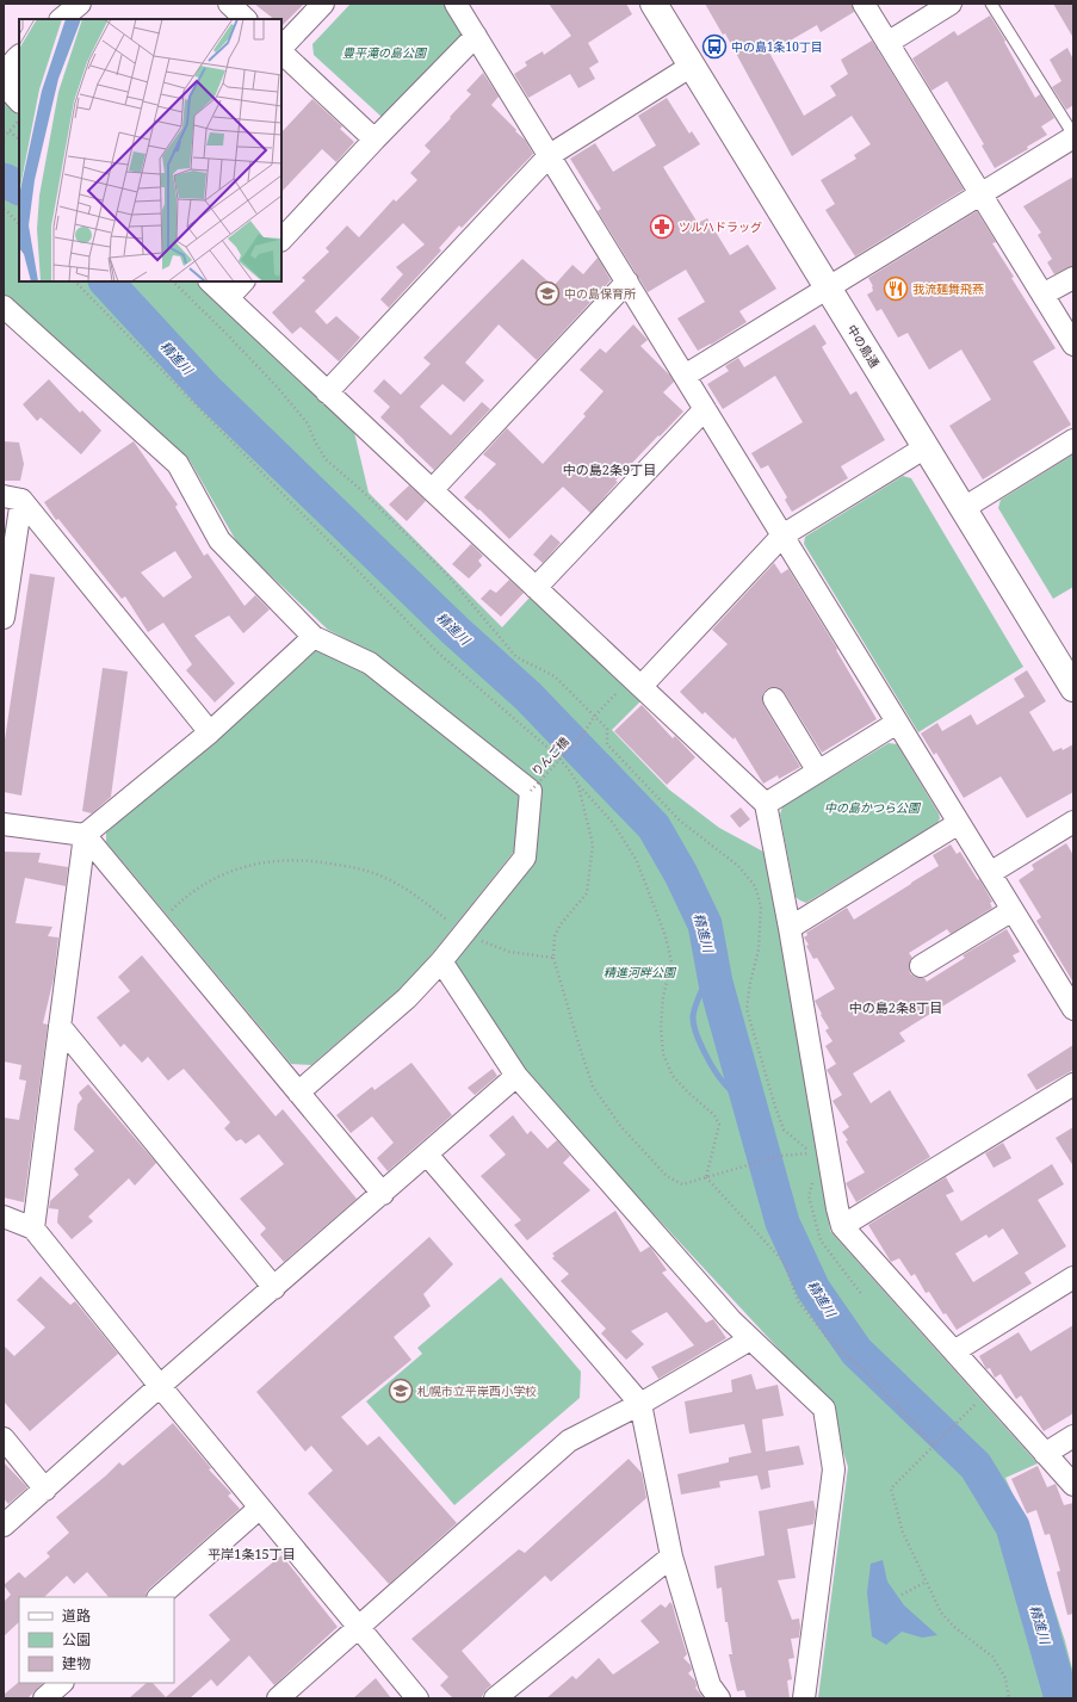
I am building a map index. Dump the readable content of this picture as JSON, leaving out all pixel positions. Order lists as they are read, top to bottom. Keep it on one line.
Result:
{"streets":{"street":["中の島通"],"path":["りんご橋"]},"districts":["中の島2条9丁目","中の島2条8丁目","平岸1条15丁目"],"water":["精進川"],"parks":["豊平滝の島公園","中の島かつら公園","精進河畔公園"],"places":{"bus stop":["中の島1条10丁目"],"pharmacy":["ツルハドラッグ"],"restaurant":["我流麺舞飛燕"],"school or university":["中の島保育所","札幌市立平岸西小学校"]},"legend":["道路","公園","建物"]}
